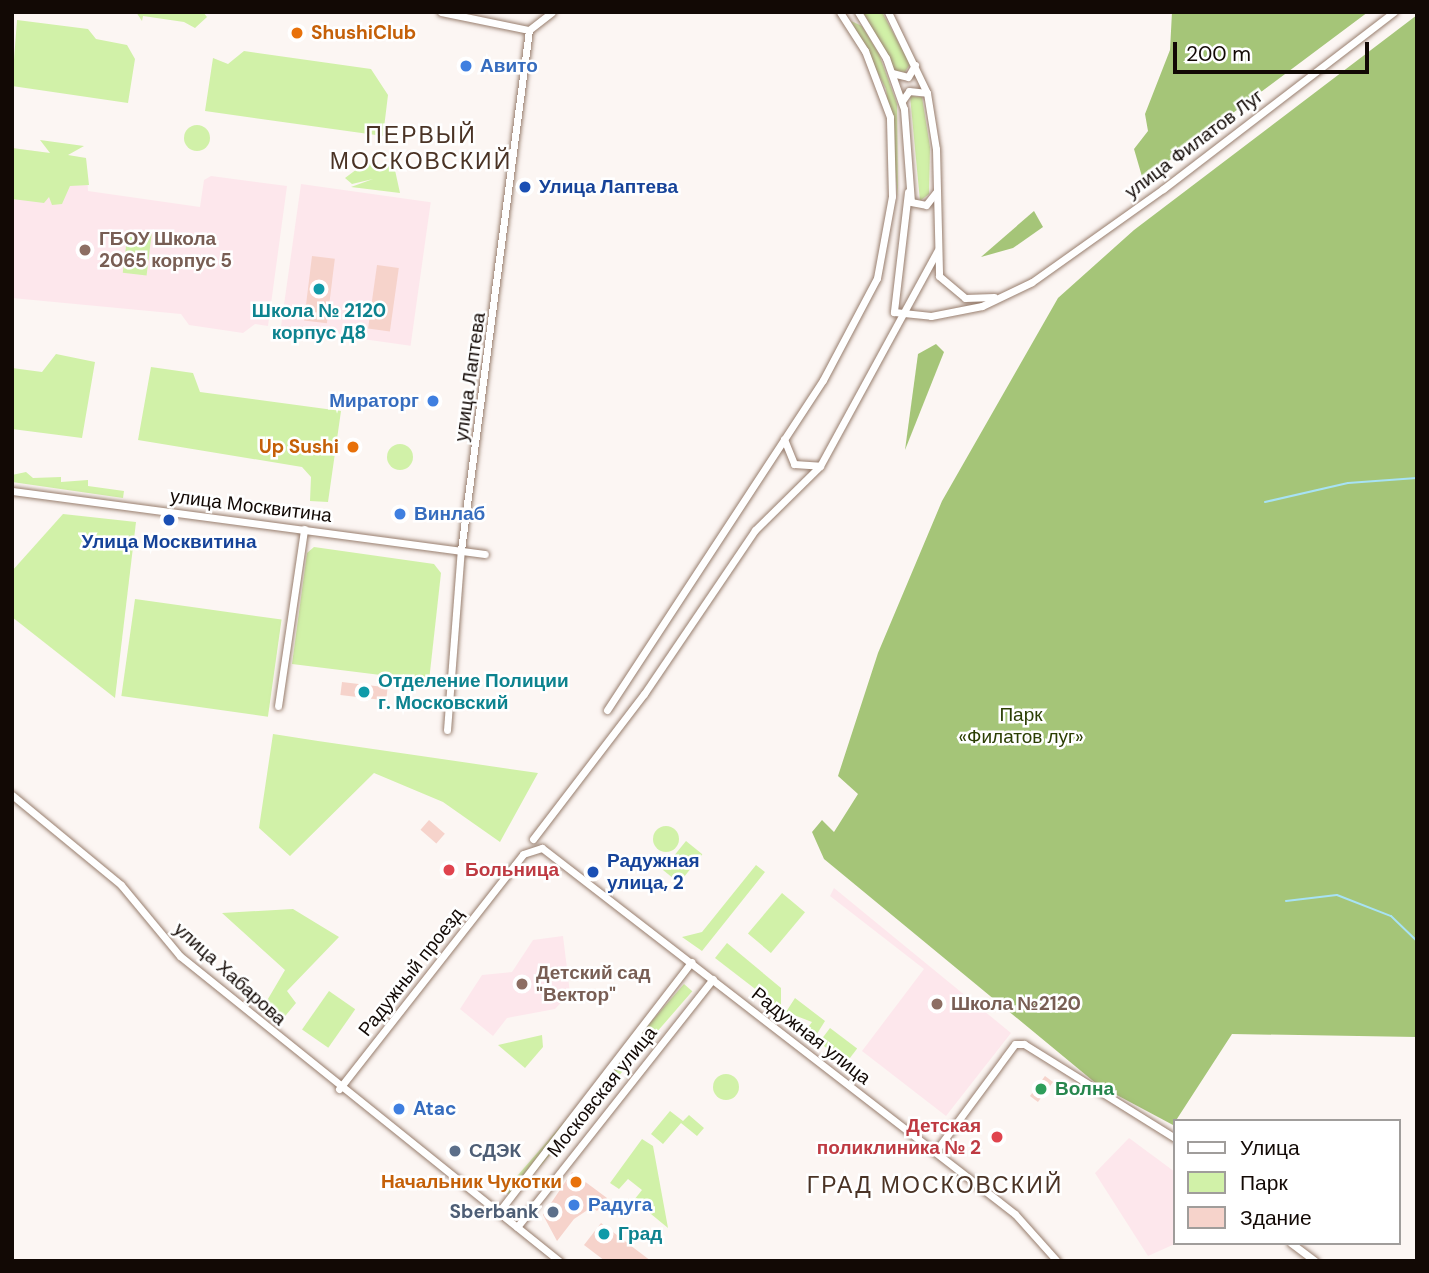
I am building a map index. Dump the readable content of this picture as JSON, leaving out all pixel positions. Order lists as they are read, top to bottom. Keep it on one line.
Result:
{"streets":{"street":["улица Филатов Луг","улица Лаптева","улица Москвитина","Радужный проезд","улица Хабарова","Радужная улица","Московская улица"]},"crossings":[["улица Лаптева","улица Москвитина"],["Радужный проезд","улица Хабарова"],["Радужный проезд","Радужная улица"],["улица Хабарова","Московская улица"],["Радужная улица","Московская улица"]],"districts":["ПЕРВЫЙ МОСКОВСКИЙ","ГРАД МОСКОВСКИЙ"],"parks":["Парк «Филатов луг»"],"places":["ShushiClub","Авито","Улица Лаптева","ГБОУ Школа 2065 корпус 5","Школа № 2120 корпус Д8","Мираторг","Up Sushi","Винлаб","Улица Москвитина","Отделение Полиции г. Московский","Больница","Радужная улица, 2","Детский сад \"Вектор\"","Школа №2120","Волна","Atac","Детская поликлиника № 2","СДЭК","Начальник Чукотки","Радуга","Sberbank","Град"],"legend":["Улица","Парк","Здание"],"scale_bar":"200 m"}
